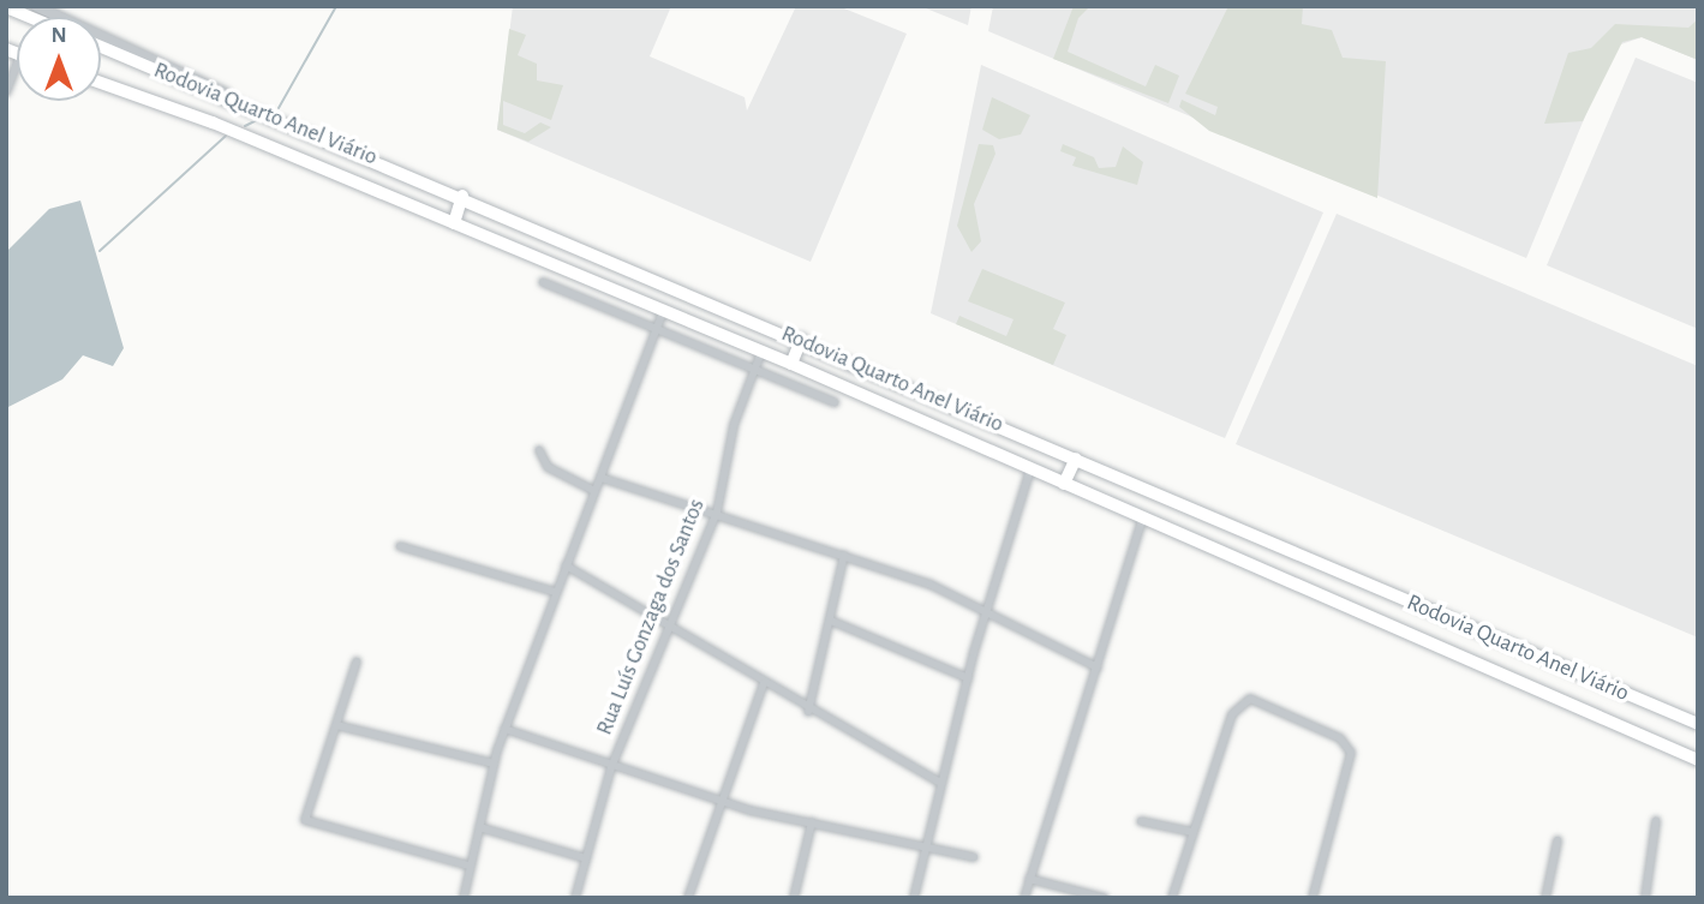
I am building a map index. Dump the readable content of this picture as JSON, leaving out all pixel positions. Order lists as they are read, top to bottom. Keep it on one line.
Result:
{"streets":{"highway":["Rodovia Quarto Anel Viário"],"street":["Rua Luís Gonzaga dos Santos"]},"crossings":[["Rodovia Quarto Anel Viário","Rua Luís Gonzaga dos Santos"]],"north":"top"}
